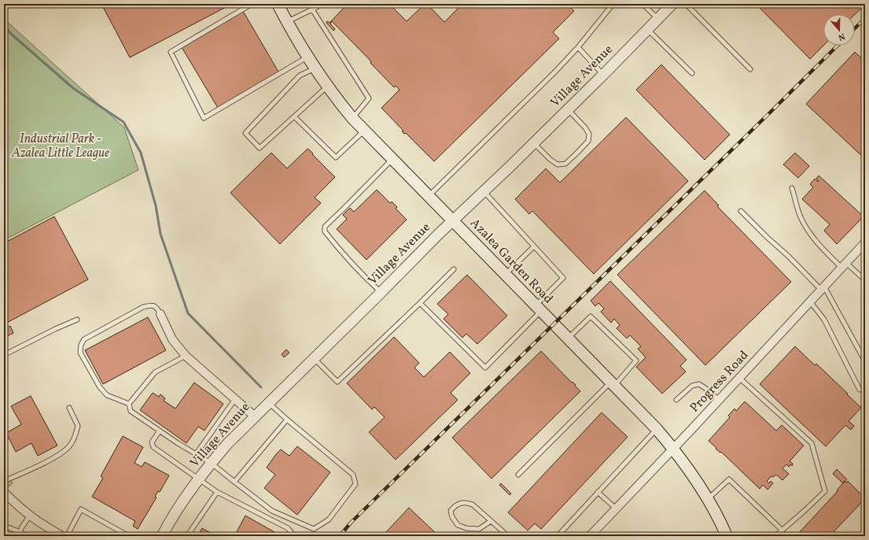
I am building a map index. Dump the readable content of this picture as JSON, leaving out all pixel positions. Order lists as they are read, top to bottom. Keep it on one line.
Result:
{"streets":{"main road":["Azalea Garden Road"],"street":["Village Avenue","Progress Road"]},"crossings":[["Village Avenue","Azalea Garden Road"],["Azalea Garden Road","Progress Road"]],"parks":["Industrial Park - Azalea Little League"],"north":"bottom"}
